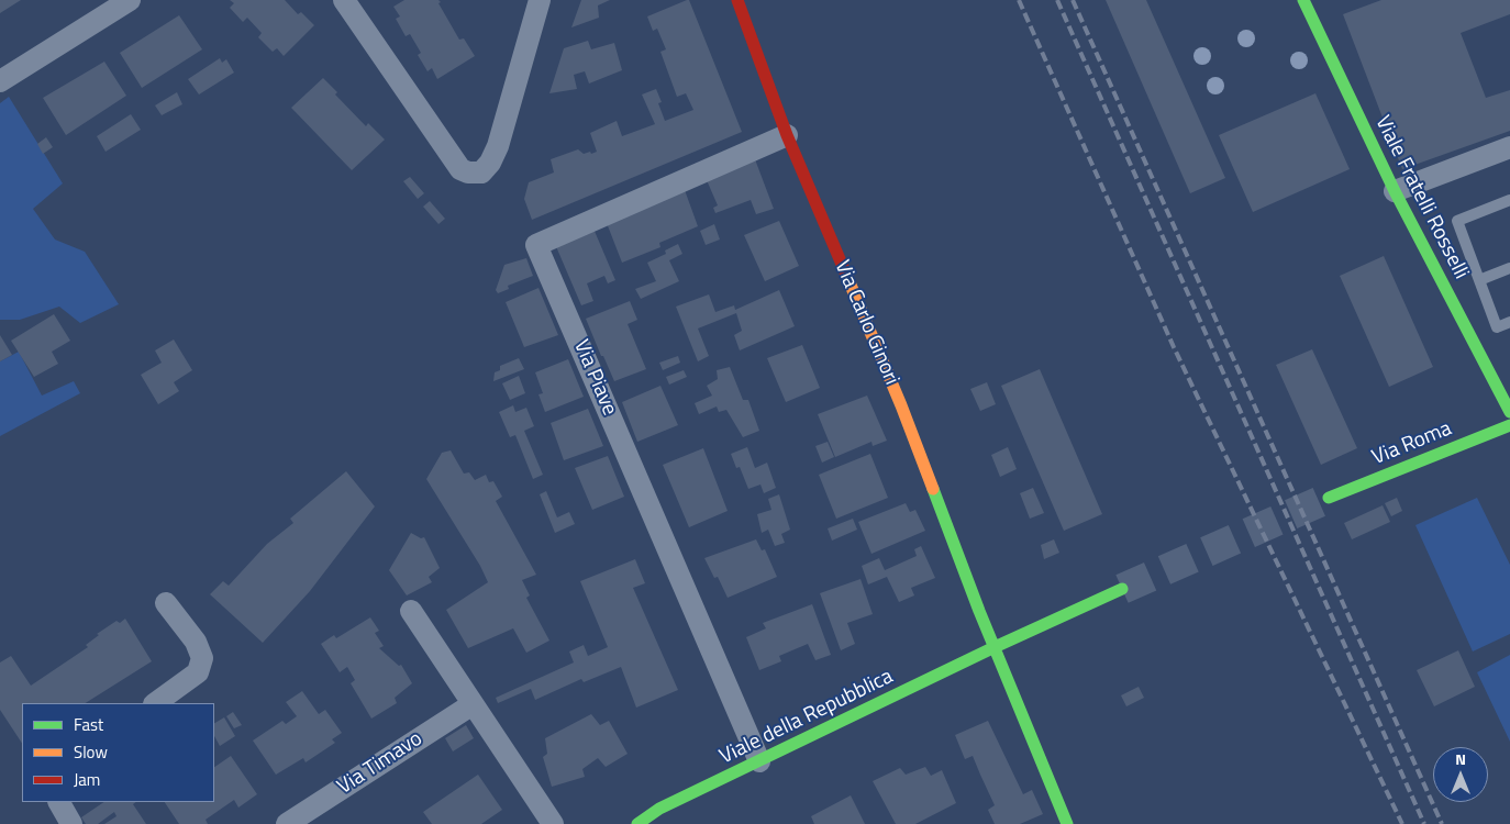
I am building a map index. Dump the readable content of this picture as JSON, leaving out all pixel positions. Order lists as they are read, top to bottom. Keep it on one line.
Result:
{"streets":{"street":["Viale Fratelli Rosselli","Via Carlo Ginori","Via Piave","Via Roma","Viale della Repubblica","Via Timavo"]},"crossings":[["Via Carlo Ginori","Via Piave"],["Via Carlo Ginori","Viale della Repubblica"],["Via Piave","Viale della Repubblica"]],"legend":["Fast","Slow","Jam"],"north":"top"}
